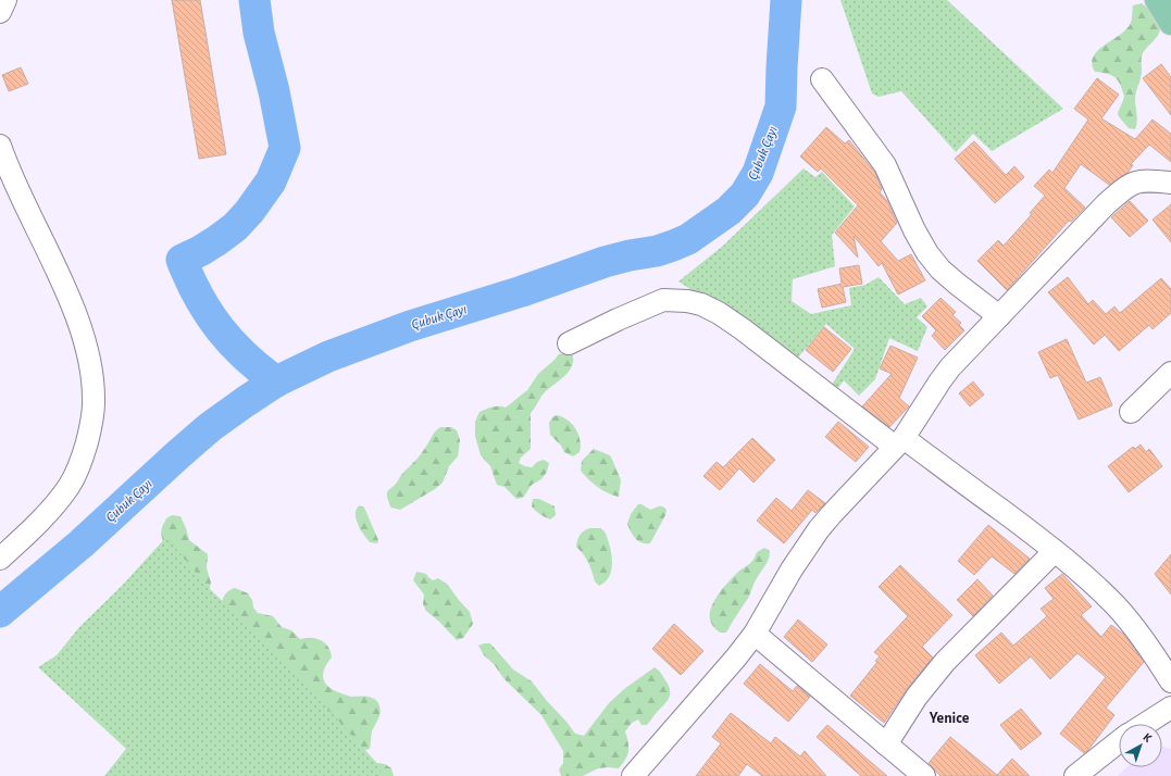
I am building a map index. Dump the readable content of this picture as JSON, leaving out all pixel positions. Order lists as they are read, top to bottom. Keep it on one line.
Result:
{"districts":["Yenice"],"water":["Çubuk Çayı"],"north":"top right"}
